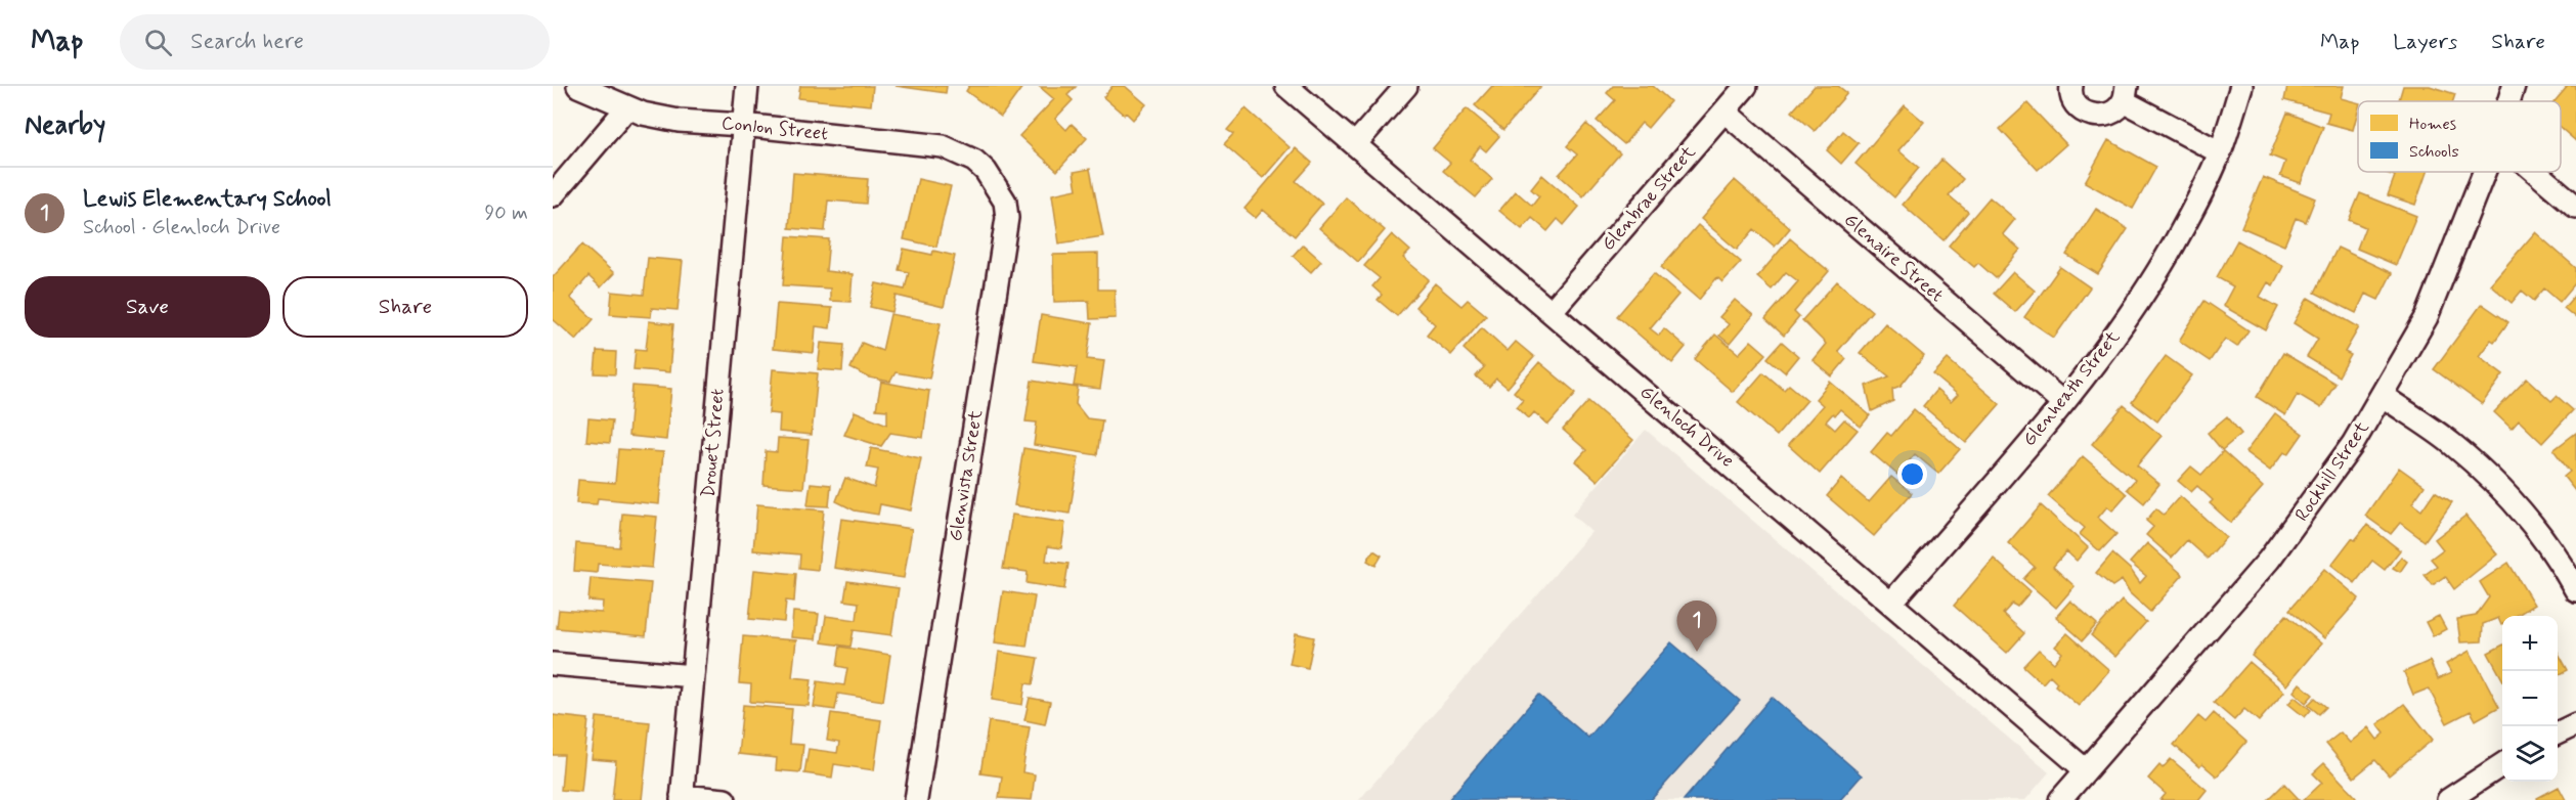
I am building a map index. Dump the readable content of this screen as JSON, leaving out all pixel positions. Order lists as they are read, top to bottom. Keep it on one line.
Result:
{"streets":{"street":["Conlon Street","Glenbrae Street","Glenaire Street","Glenheath Street","Glenloch Drive","Drouet Street","Rockhill Street","Glenvista Street"]},"crossings":[["Conlon Street","Drouet Street"],["Conlon Street","Glenvista Street"],["Glenbrae Street","Glenaire Street"],["Glenbrae Street","Glenloch Drive"],["Glenaire Street","Glenheath Street"],["Glenheath Street","Glenloch Drive"],["Glenloch Drive","Rockhill Street"]],"legend":["Homes","Schools"],"page":{"header":"Map","search":"Search here","nav":["Map","Layers","Share"],"heading":"Nearby","list":[{"mark":"1","name":"Lewis Elementary School","note":"School · Glenloch Drive","value":"90 m"}],"buttons":["Save","Share"],"pins":"1","map_buttons":["+","−"]}}
